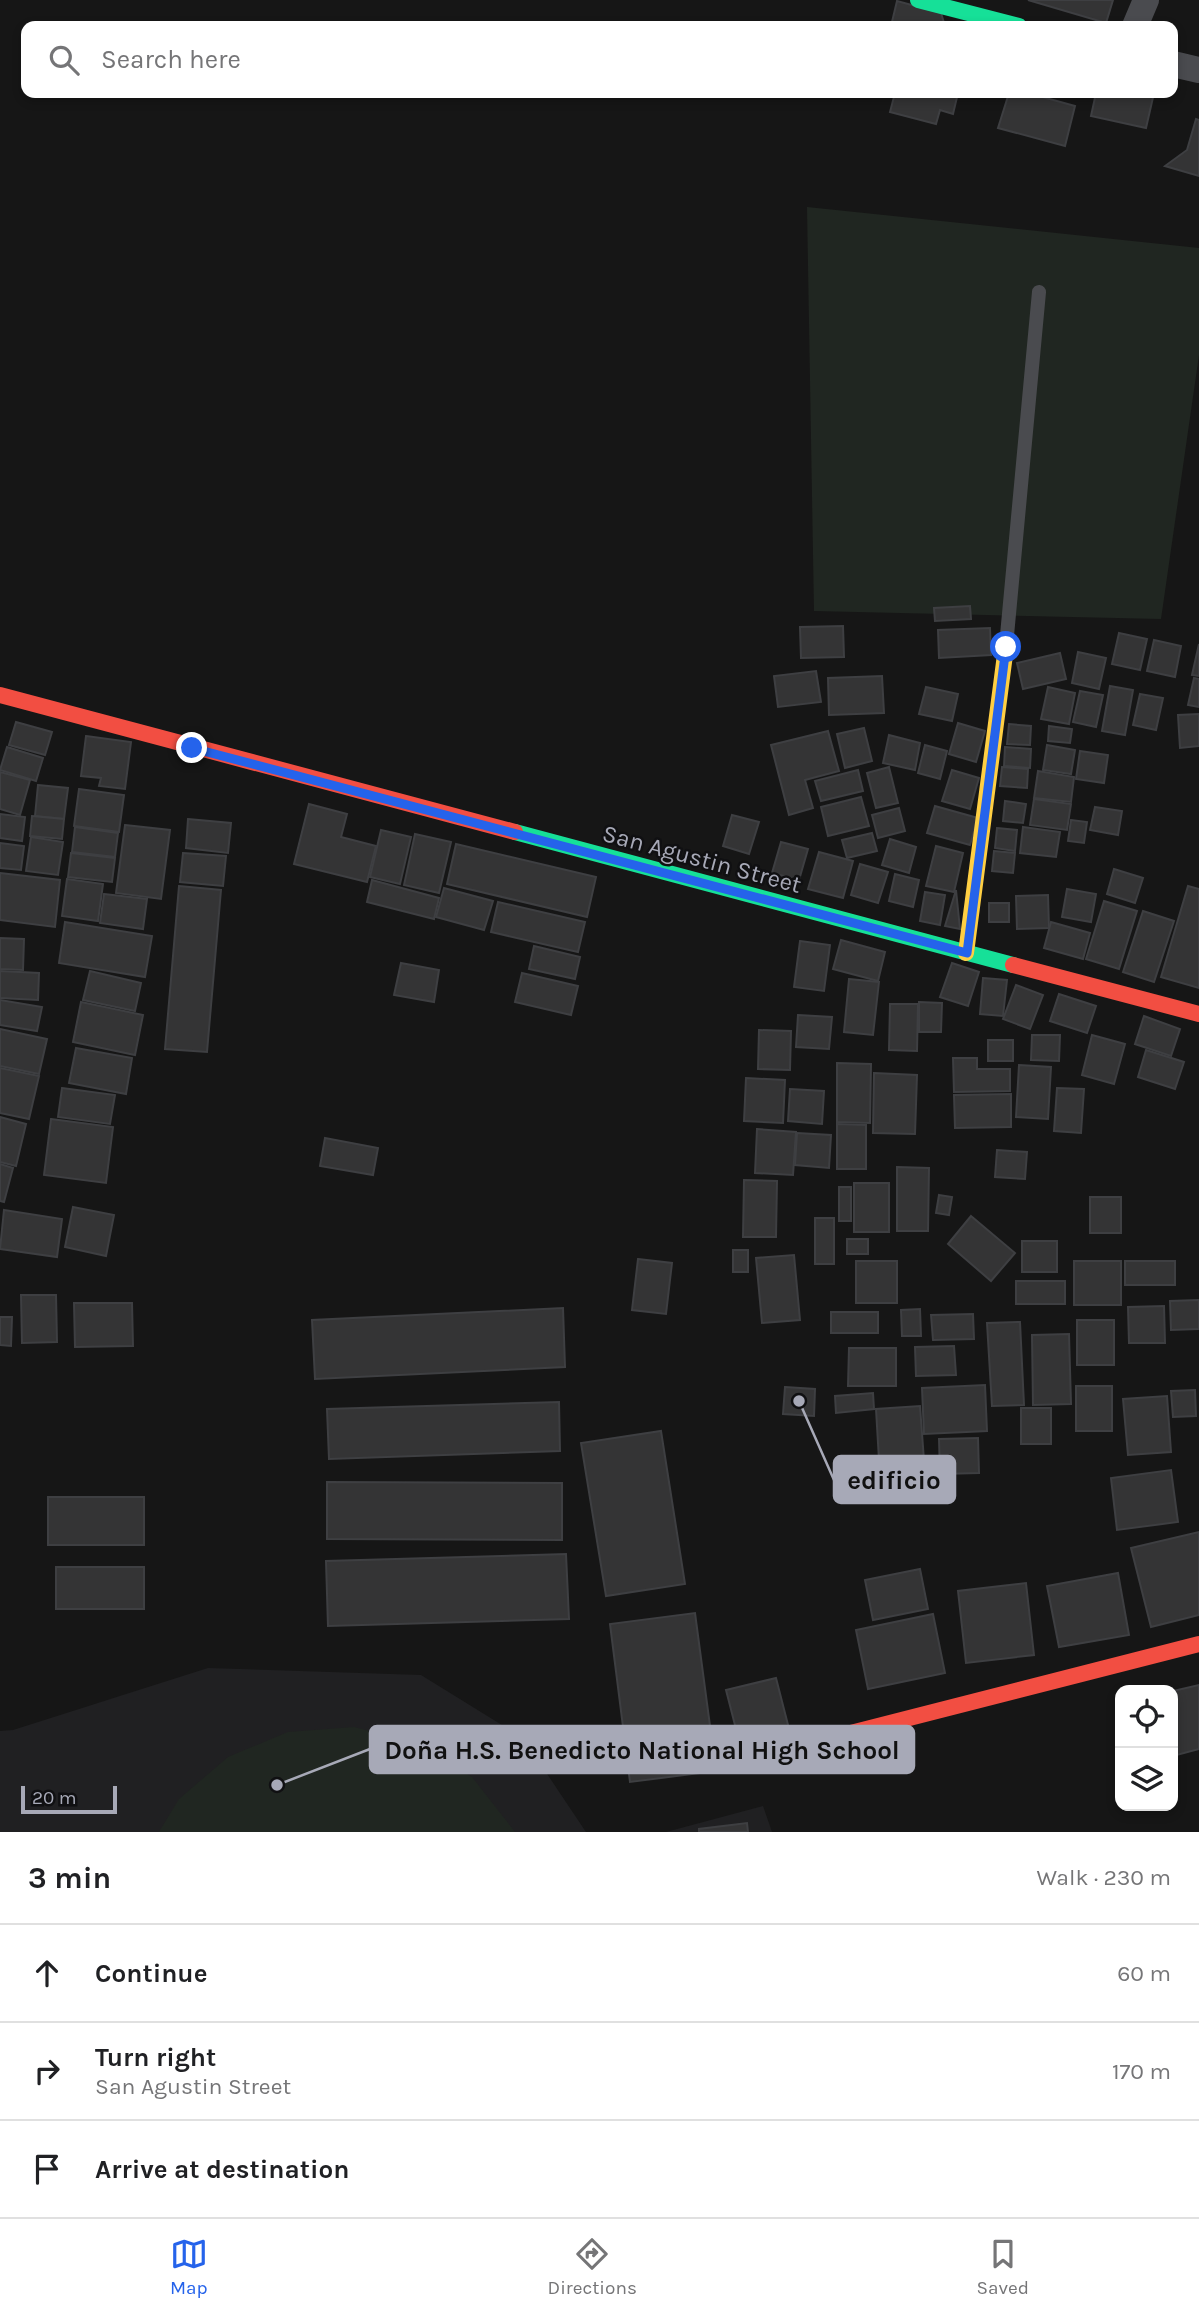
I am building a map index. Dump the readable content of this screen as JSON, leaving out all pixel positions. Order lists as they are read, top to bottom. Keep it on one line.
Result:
{"streets":{"street":["San Agustin Street"]},"places":["edificio","Doña H.S. Benedicto National High School"],"scale_bar":"20 m","page":{"search":"Search here","scale":"20 m","heading":["3 min","Walk · 230 m"],"list":[["Continue","60 m"],["Turn right","San Agustin Street","170 m"],"Arrive at destination"],"nav":["Map","Directions","Saved"]}}
